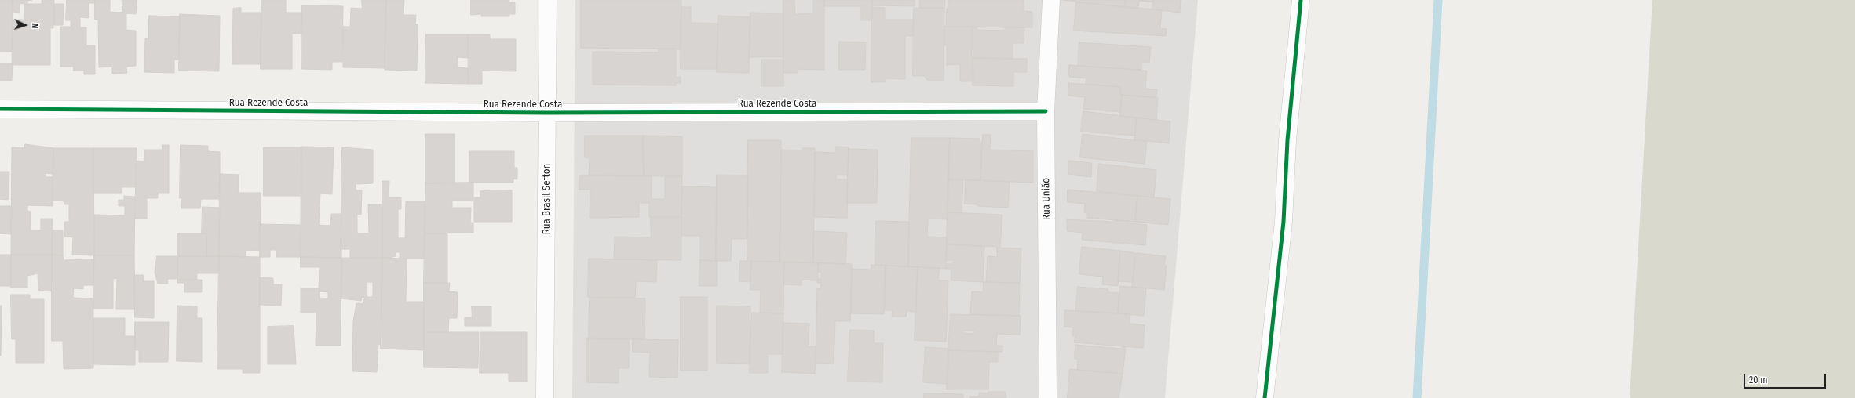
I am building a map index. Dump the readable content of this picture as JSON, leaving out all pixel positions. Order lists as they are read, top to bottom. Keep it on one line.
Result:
{"streets":{"street":["Rua Rezende Costa","Rua Brasil Sefton","Rua União"]},"crossings":[["Rua Rezende Costa","Rua Brasil Sefton"],["Rua Rezende Costa","Rua União"]],"scale_bar":"20 m","north":"right"}
